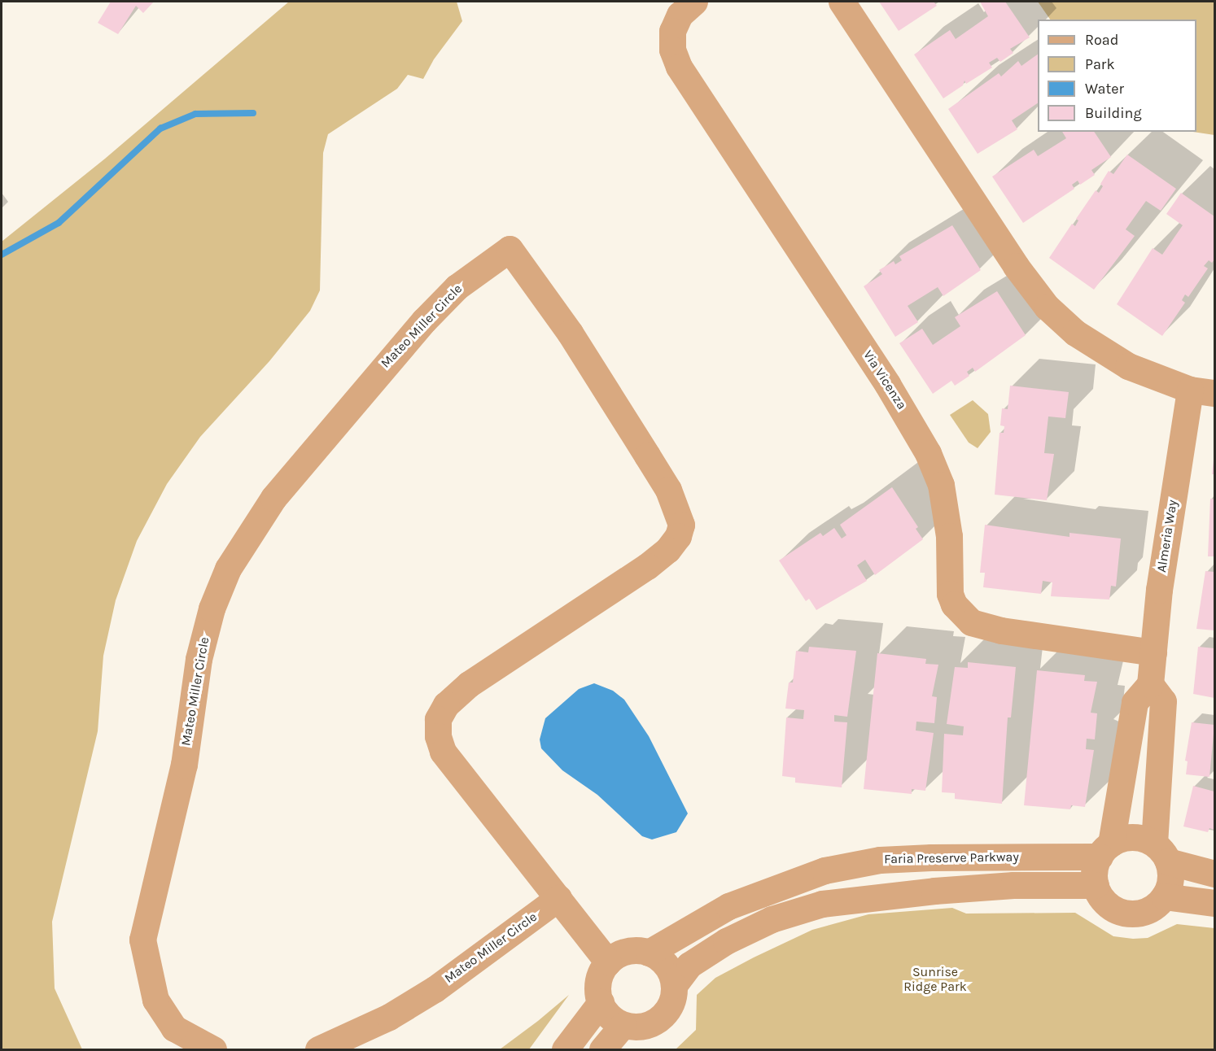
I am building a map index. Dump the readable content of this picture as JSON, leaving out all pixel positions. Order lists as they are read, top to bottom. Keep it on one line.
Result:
{"streets":{"street":["Mateo Miller Circle","Via Vicenza","Almeria Way","Faria Preserve Parkway"]},"crossings":[["Mateo Miller Circle","Faria Preserve Parkway"],["Via Vicenza","Almeria Way"]],"parks":["Sunrise Ridge Park"],"legend":["Road","Park","Water","Building"]}
